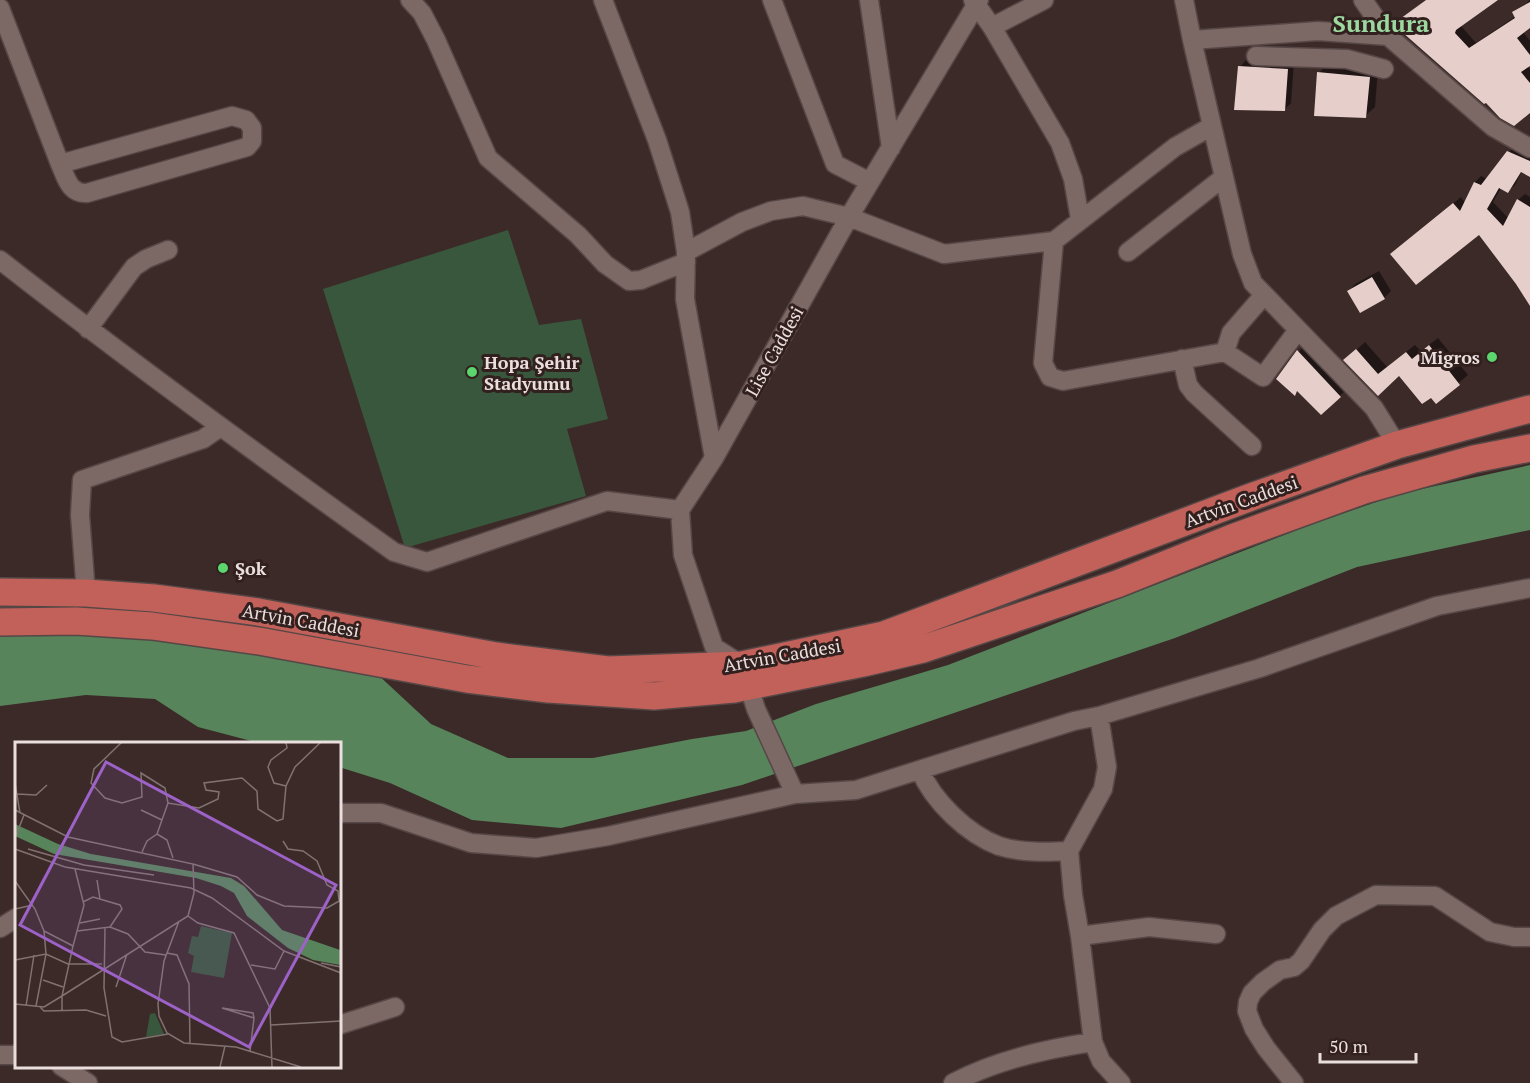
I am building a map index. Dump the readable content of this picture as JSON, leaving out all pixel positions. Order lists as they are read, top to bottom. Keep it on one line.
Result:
{"streets":{"highway":["Artvin Caddesi"],"street":["Lise Caddesi"]},"districts":["Sundura"],"places":["Migros","Hopa Şehir Stadyumu","Şok"],"scale_bar":"50 m"}
